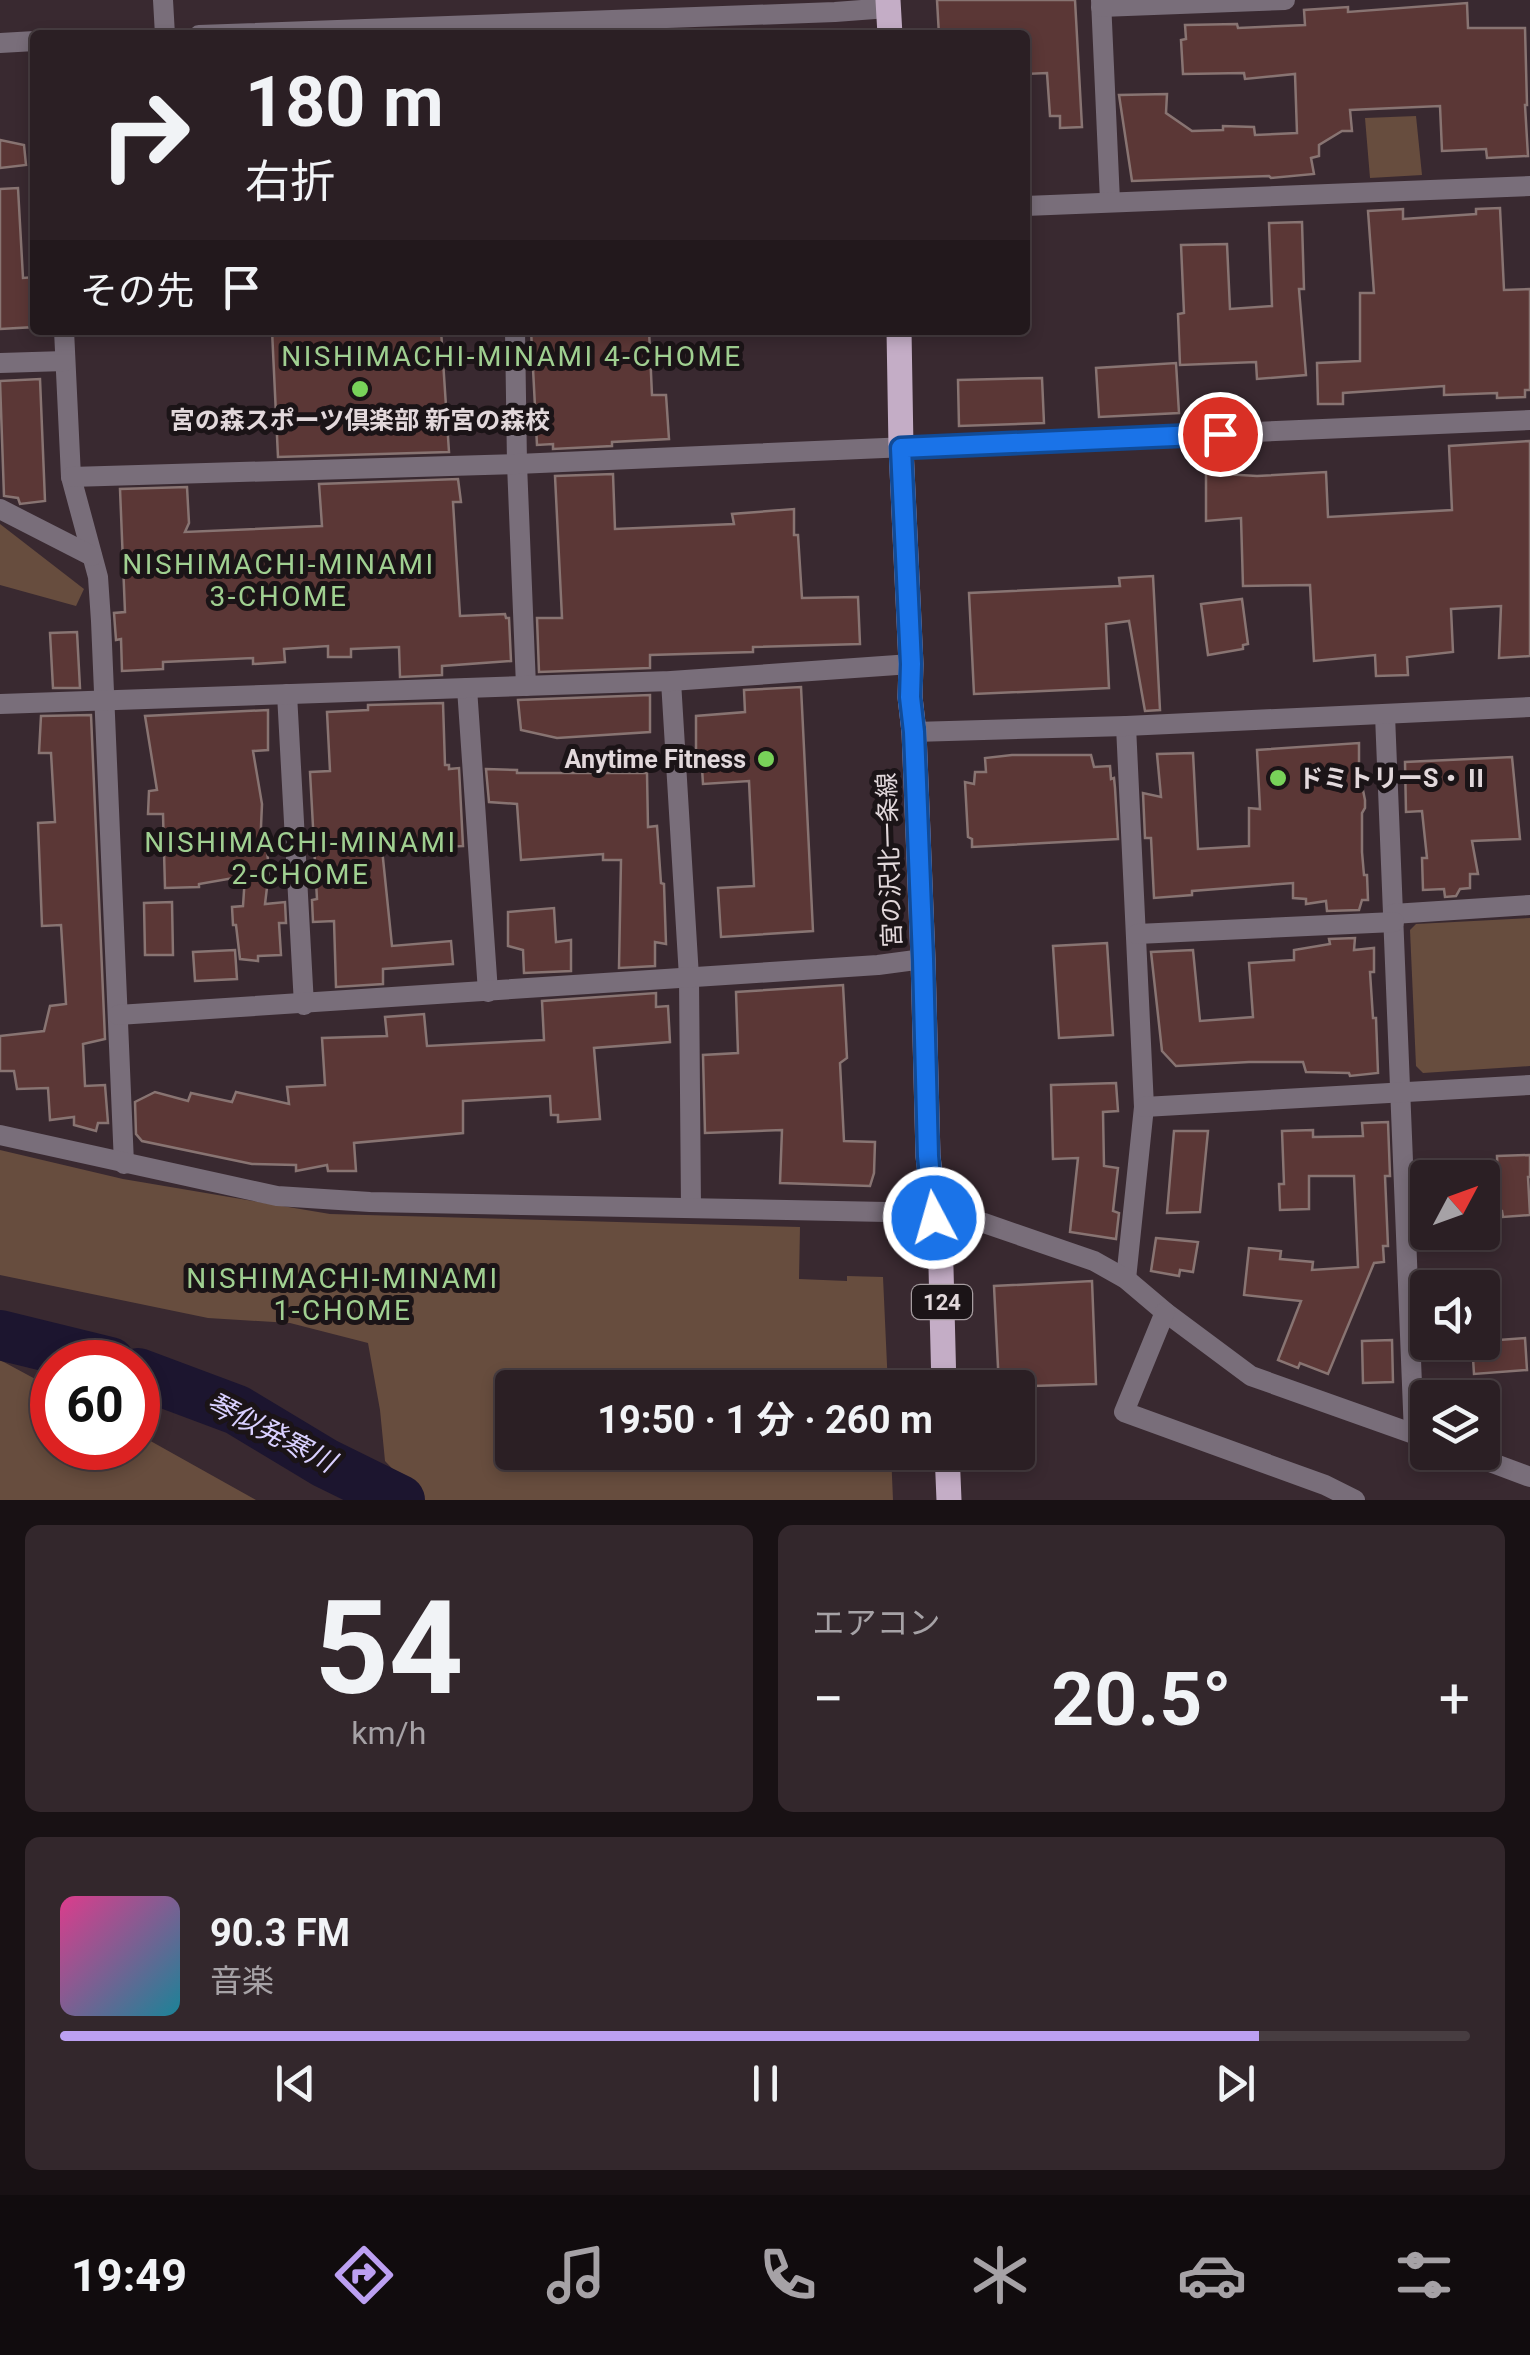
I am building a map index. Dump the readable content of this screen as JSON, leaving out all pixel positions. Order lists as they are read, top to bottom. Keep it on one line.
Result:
{"streets":{"main road":["宮の沢北一条線","124"]},"districts":["NISHIMACHI-MINAMI 4-CHOME","NISHIMACHI-MINAMI 3-CHOME","NISHIMACHI-MINAMI 2-CHOME","NISHIMACHI-MINAMI 1-CHOME"],"water":["琴似発寒川"],"places":["宮の森スポーツ倶楽部 新宮の森校","Anytime Fitness","ドミトリーS・Ⅱ"],"north":"top right","page":{"turn":["180 m","右折"],"then":"その先","limit":"60","trip":"19:50 · 1 分 · 260 m","tile":[["54","km/h"],"エアコン"],"heat":["−","20.5°","+"],"song":["90.3 FM","音楽"],"tabs":"19:49"}}
